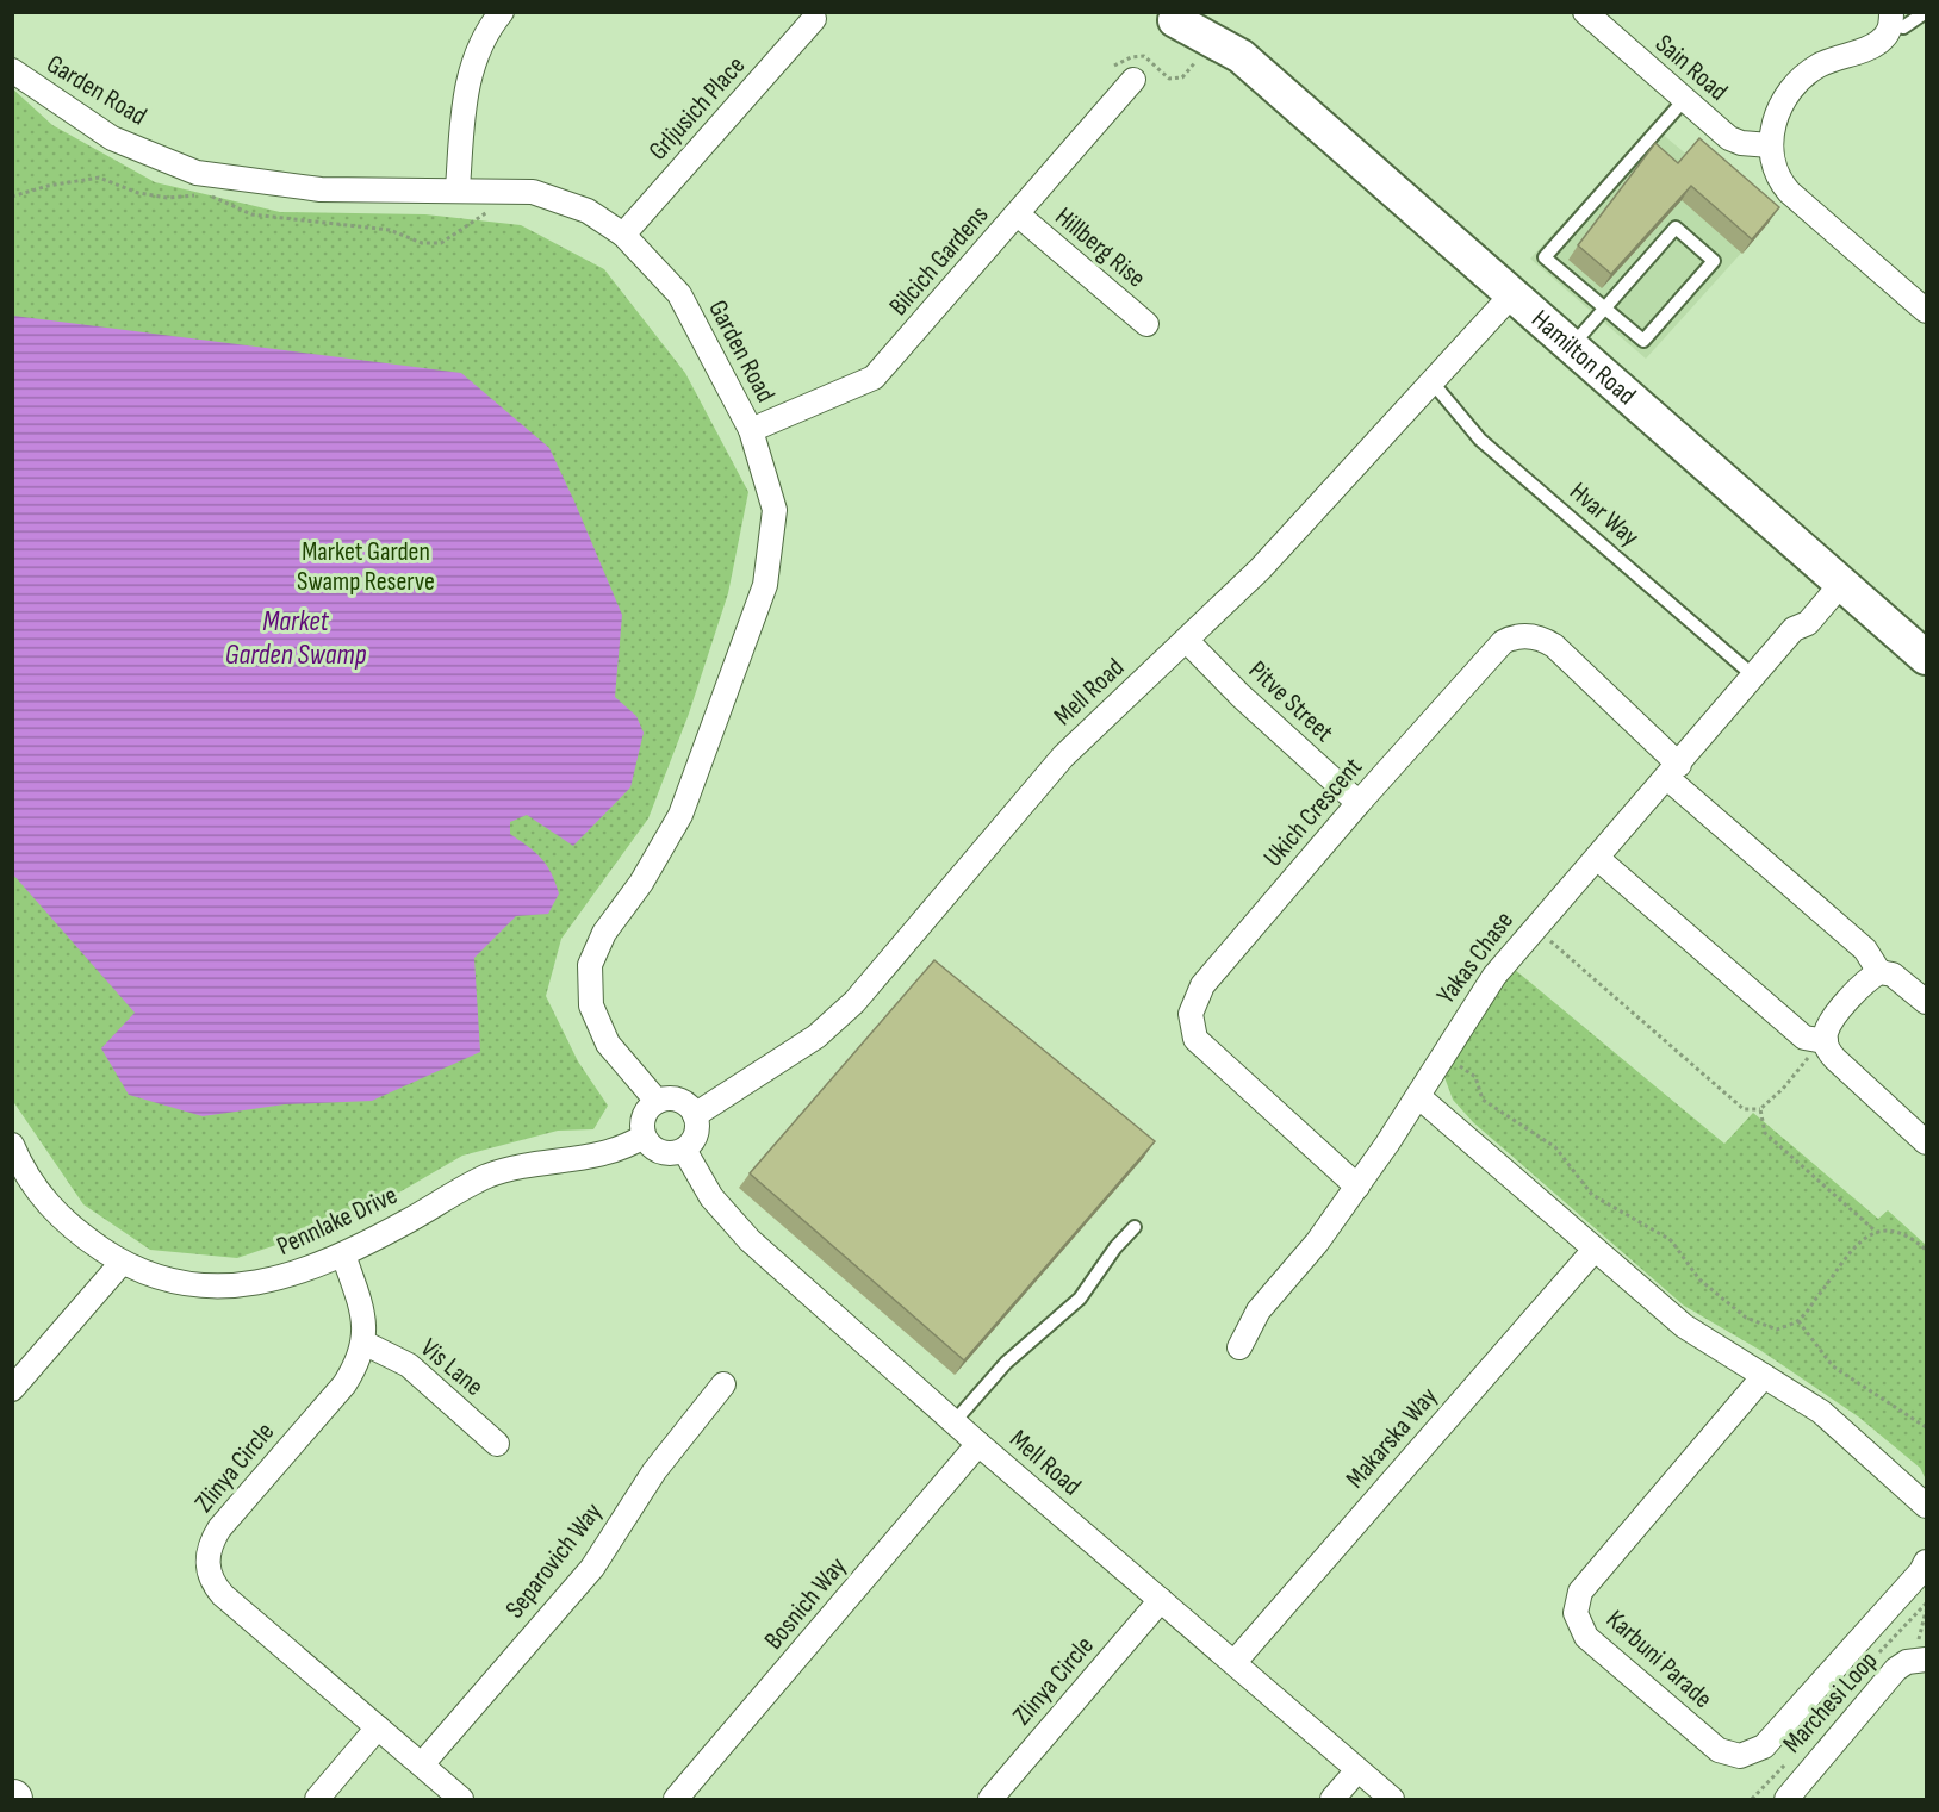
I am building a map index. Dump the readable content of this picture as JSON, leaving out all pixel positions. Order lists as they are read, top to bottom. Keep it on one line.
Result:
{"streets":{"main road":["Hamilton Road"],"street":["Sain Road","Garden Road","Grljusich Place","Hillberg Rise","Bilcich Gardens","Mell Road","Pitve Street","Ukich Crescent","Yakas Chase","Pennlake Drive","Vis Lane","Makarska Way","Zlinya Circle","Separovich Way","Bosnich Way","Karbuni Parade","Marchesi Loop"],"lane":["Hvar Way"]},"crossings":[["Garden Road","Grljusich Place"],["Garden Road","Bilcich Gardens"],["Garden Road","Mell Road"],["Garden Road","Pennlake Drive"],["Hillberg Rise","Bilcich Gardens"],["Hamilton Road","Mell Road"],["Hamilton Road","Yakas Chase"],["Hvar Way","Mell Road"],["Hvar Way","Yakas Chase"],["Mell Road","Pitve Street"],["Mell Road","Pennlake Drive"],["Mell Road","Makarska Way"],["Mell Road","Zlinya Circle"],["Mell Road","Bosnich Way"],["Pitve Street","Ukich Crescent"],["Ukich Crescent","Yakas Chase"],["Pennlake Drive","Zlinya Circle"],["Vis Lane","Zlinya Circle"],["Zlinya Circle","Separovich Way"]],"water":["Market Garden Swamp"],"parks":["Market Garden Swamp Reserve"]}
